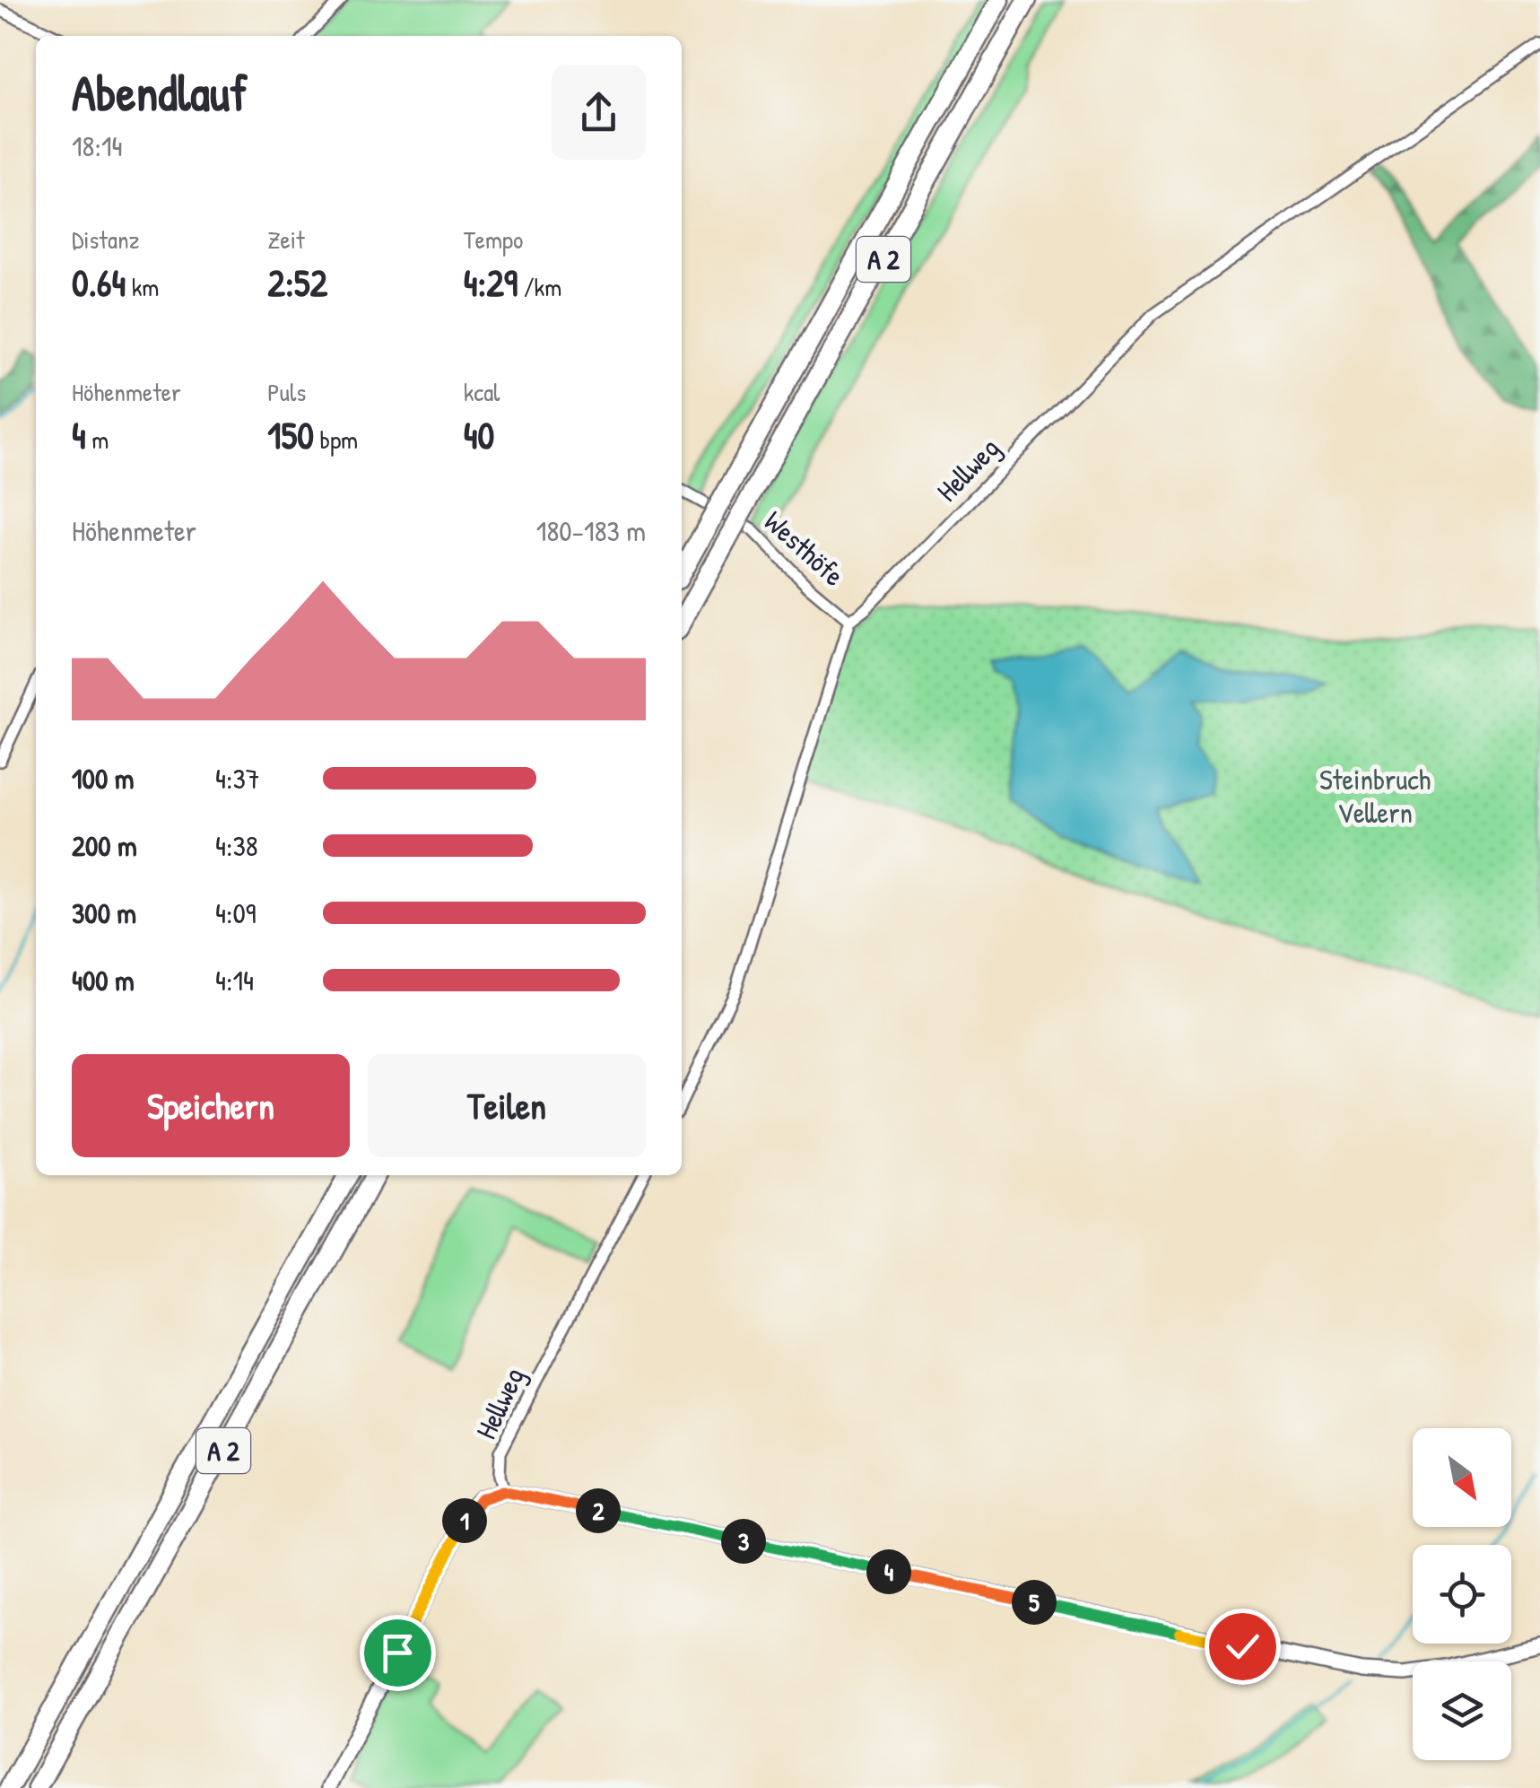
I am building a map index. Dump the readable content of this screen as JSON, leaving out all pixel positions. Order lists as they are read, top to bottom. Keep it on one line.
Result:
{"streets":{"highway":["A 2"],"street":["Hellweg","Westhöfe"]},"crossings":[["Hellweg","Westhöfe"]],"parks":["Steinbruch Vellern"],"north":"bottom right","page":{"heading":["Abendlauf","18:14"],"stats":[["Distanz","0.64 km"],["Zeit","2:52"],["Tempo","4:29 /km"],["Höhenmeter","4 m"],["Puls","150 bpm"],["kcal","40"]],"chart":["Höhenmeter","180–183 m"],"list":[{"name":"100 m","note":"4:37"},{"name":"200 m","note":"4:38"},{"name":"300 m","note":"4:09"},{"name":"400 m","note":"4:14"}],"buttons":["Speichern","Teilen"],"pins":["2","1","3","4","5"]}}
